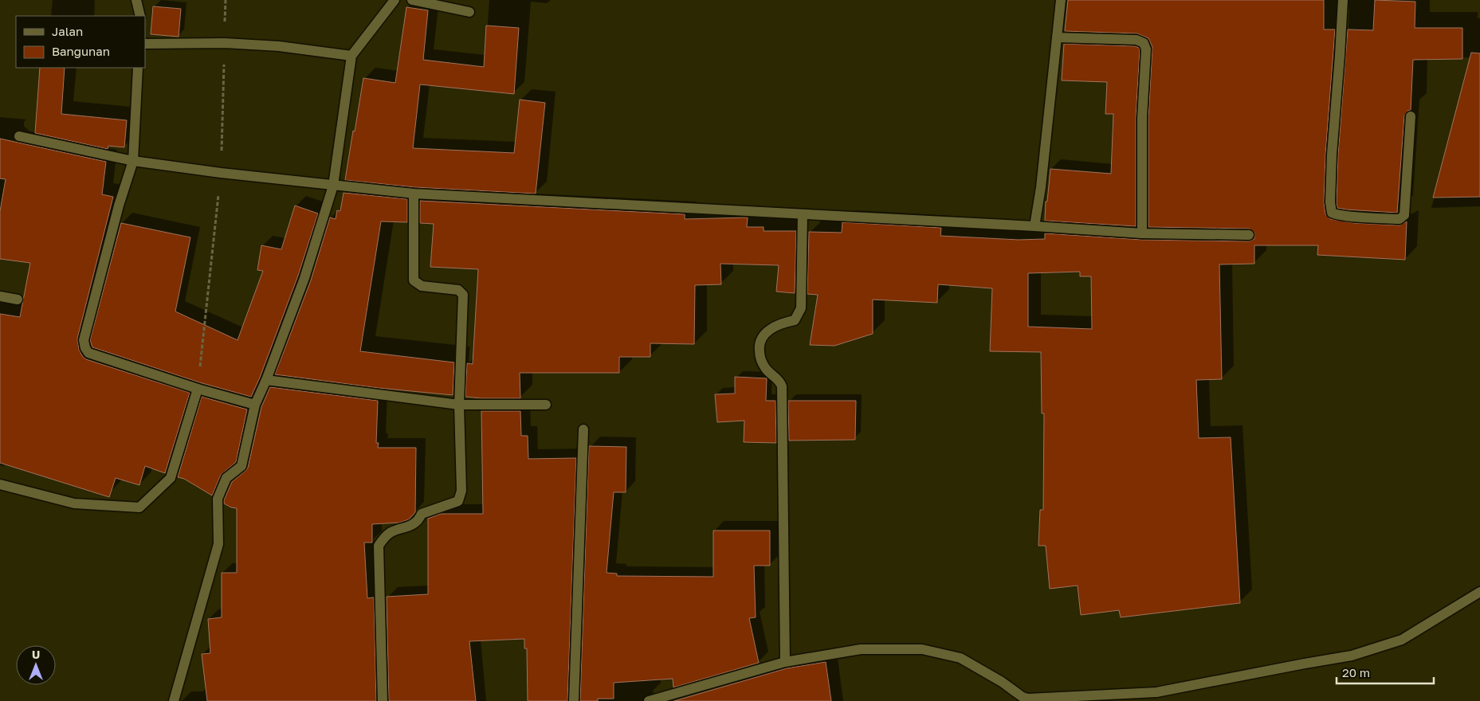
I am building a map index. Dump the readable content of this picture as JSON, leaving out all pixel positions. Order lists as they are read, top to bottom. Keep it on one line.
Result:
{"legend":["Jalan","Bangunan"],"scale_bar":"20 m","north":"top"}
